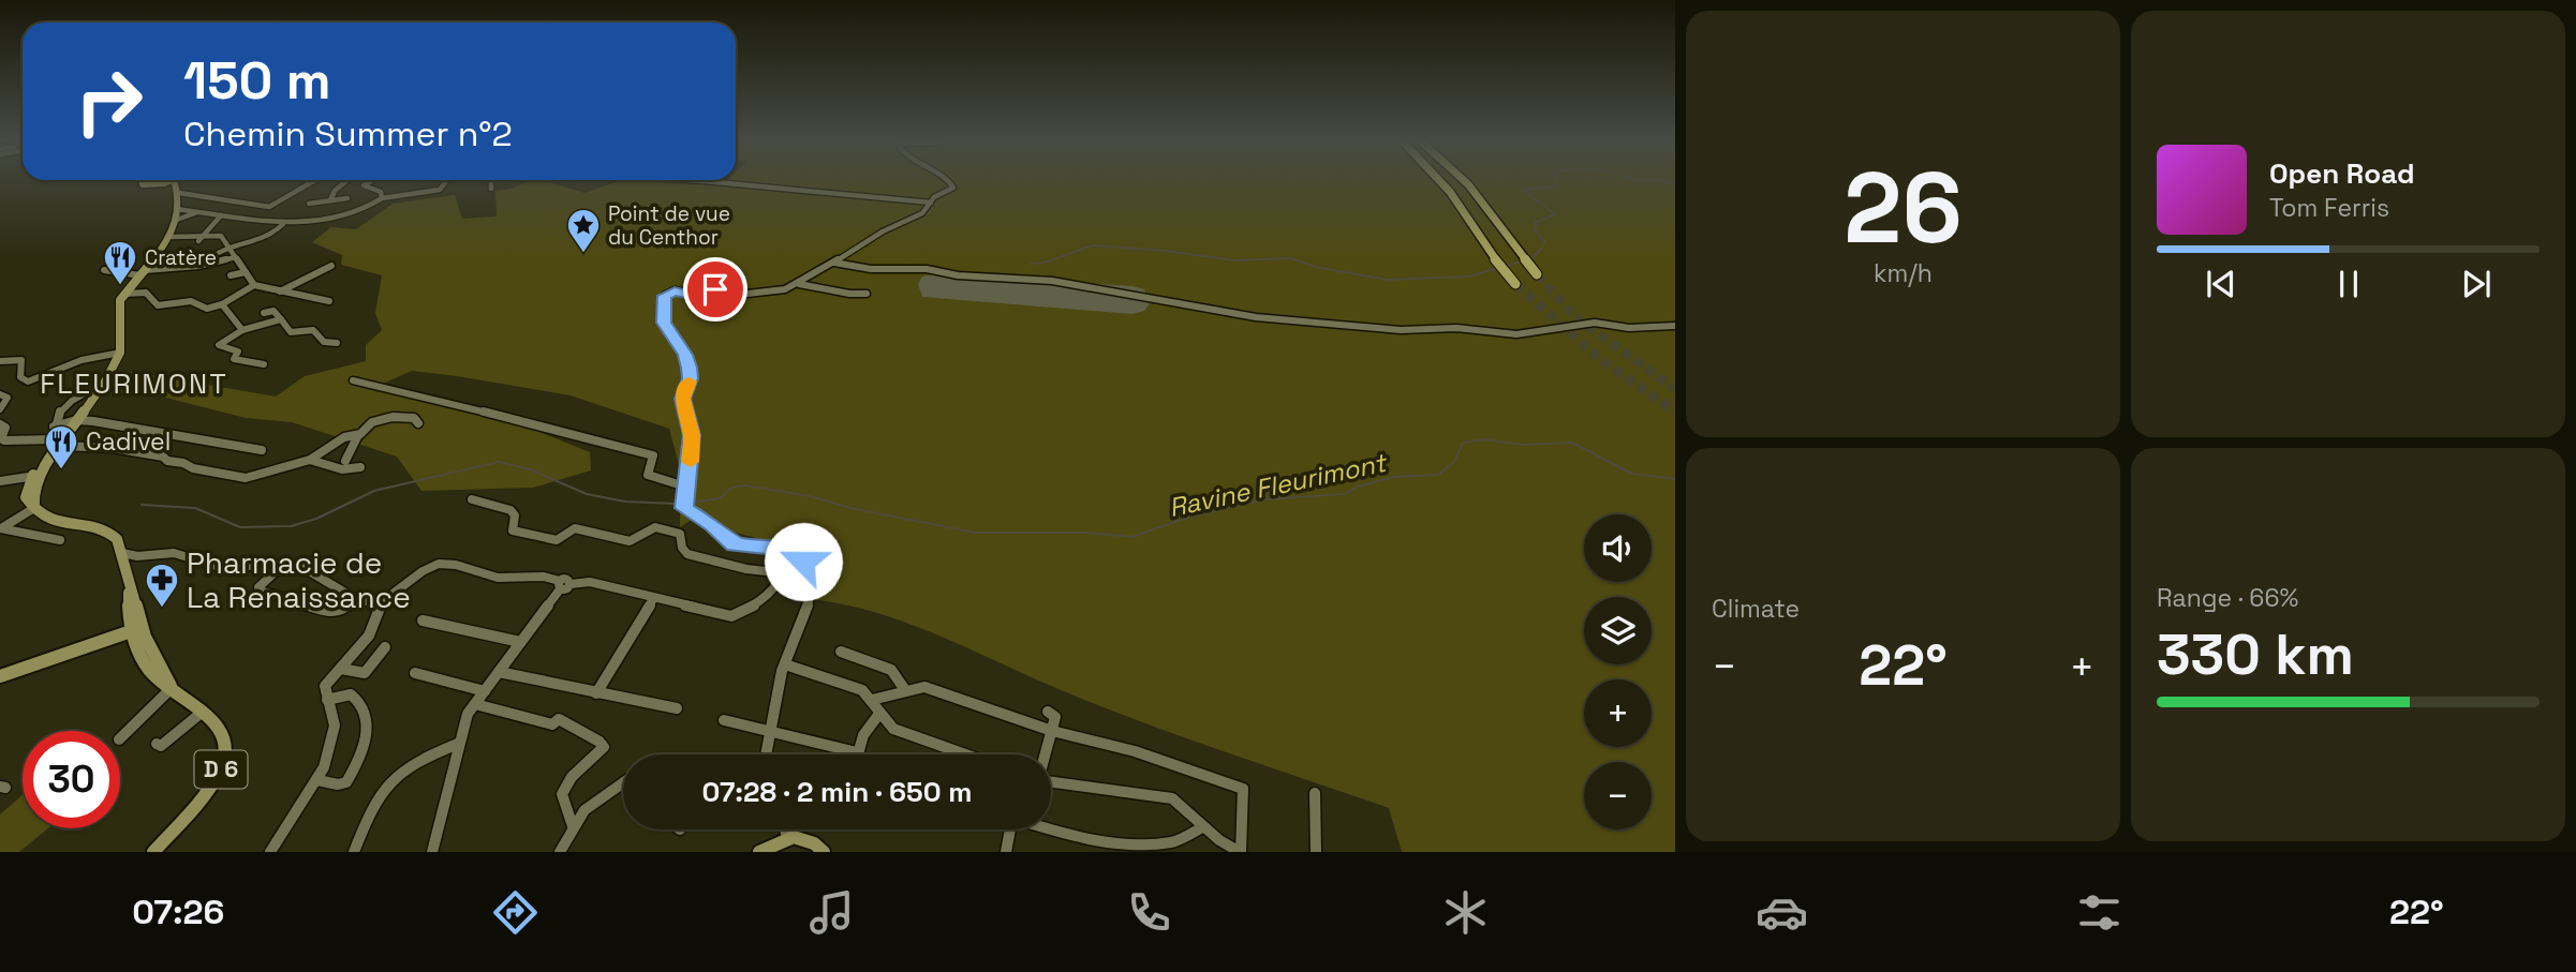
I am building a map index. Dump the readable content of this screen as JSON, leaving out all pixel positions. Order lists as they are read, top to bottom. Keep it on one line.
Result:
{"streets":{"main road":["D 6"]},"districts":["FLEURIMONT"],"water":["Ravine Fleurimont"],"places":{"place":["Point de vue du Centhor"],"restaurant":["Cratère","Cadivel"],"pharmacy":["Pharmacie de La Renaissance"]},"page":{"tile":[["26","km/h"],"Climate",["Range · 66%","330 km"]],"turn":["150 m","Chemin Summer n°2"],"song":["Open Road","Tom Ferris"],"map_buttons":["+","−"],"heat":["−","22°","+"],"limit":"30","trip":"07:28 · 2 min · 650 m","tabs":["07:26","22°"]}}
